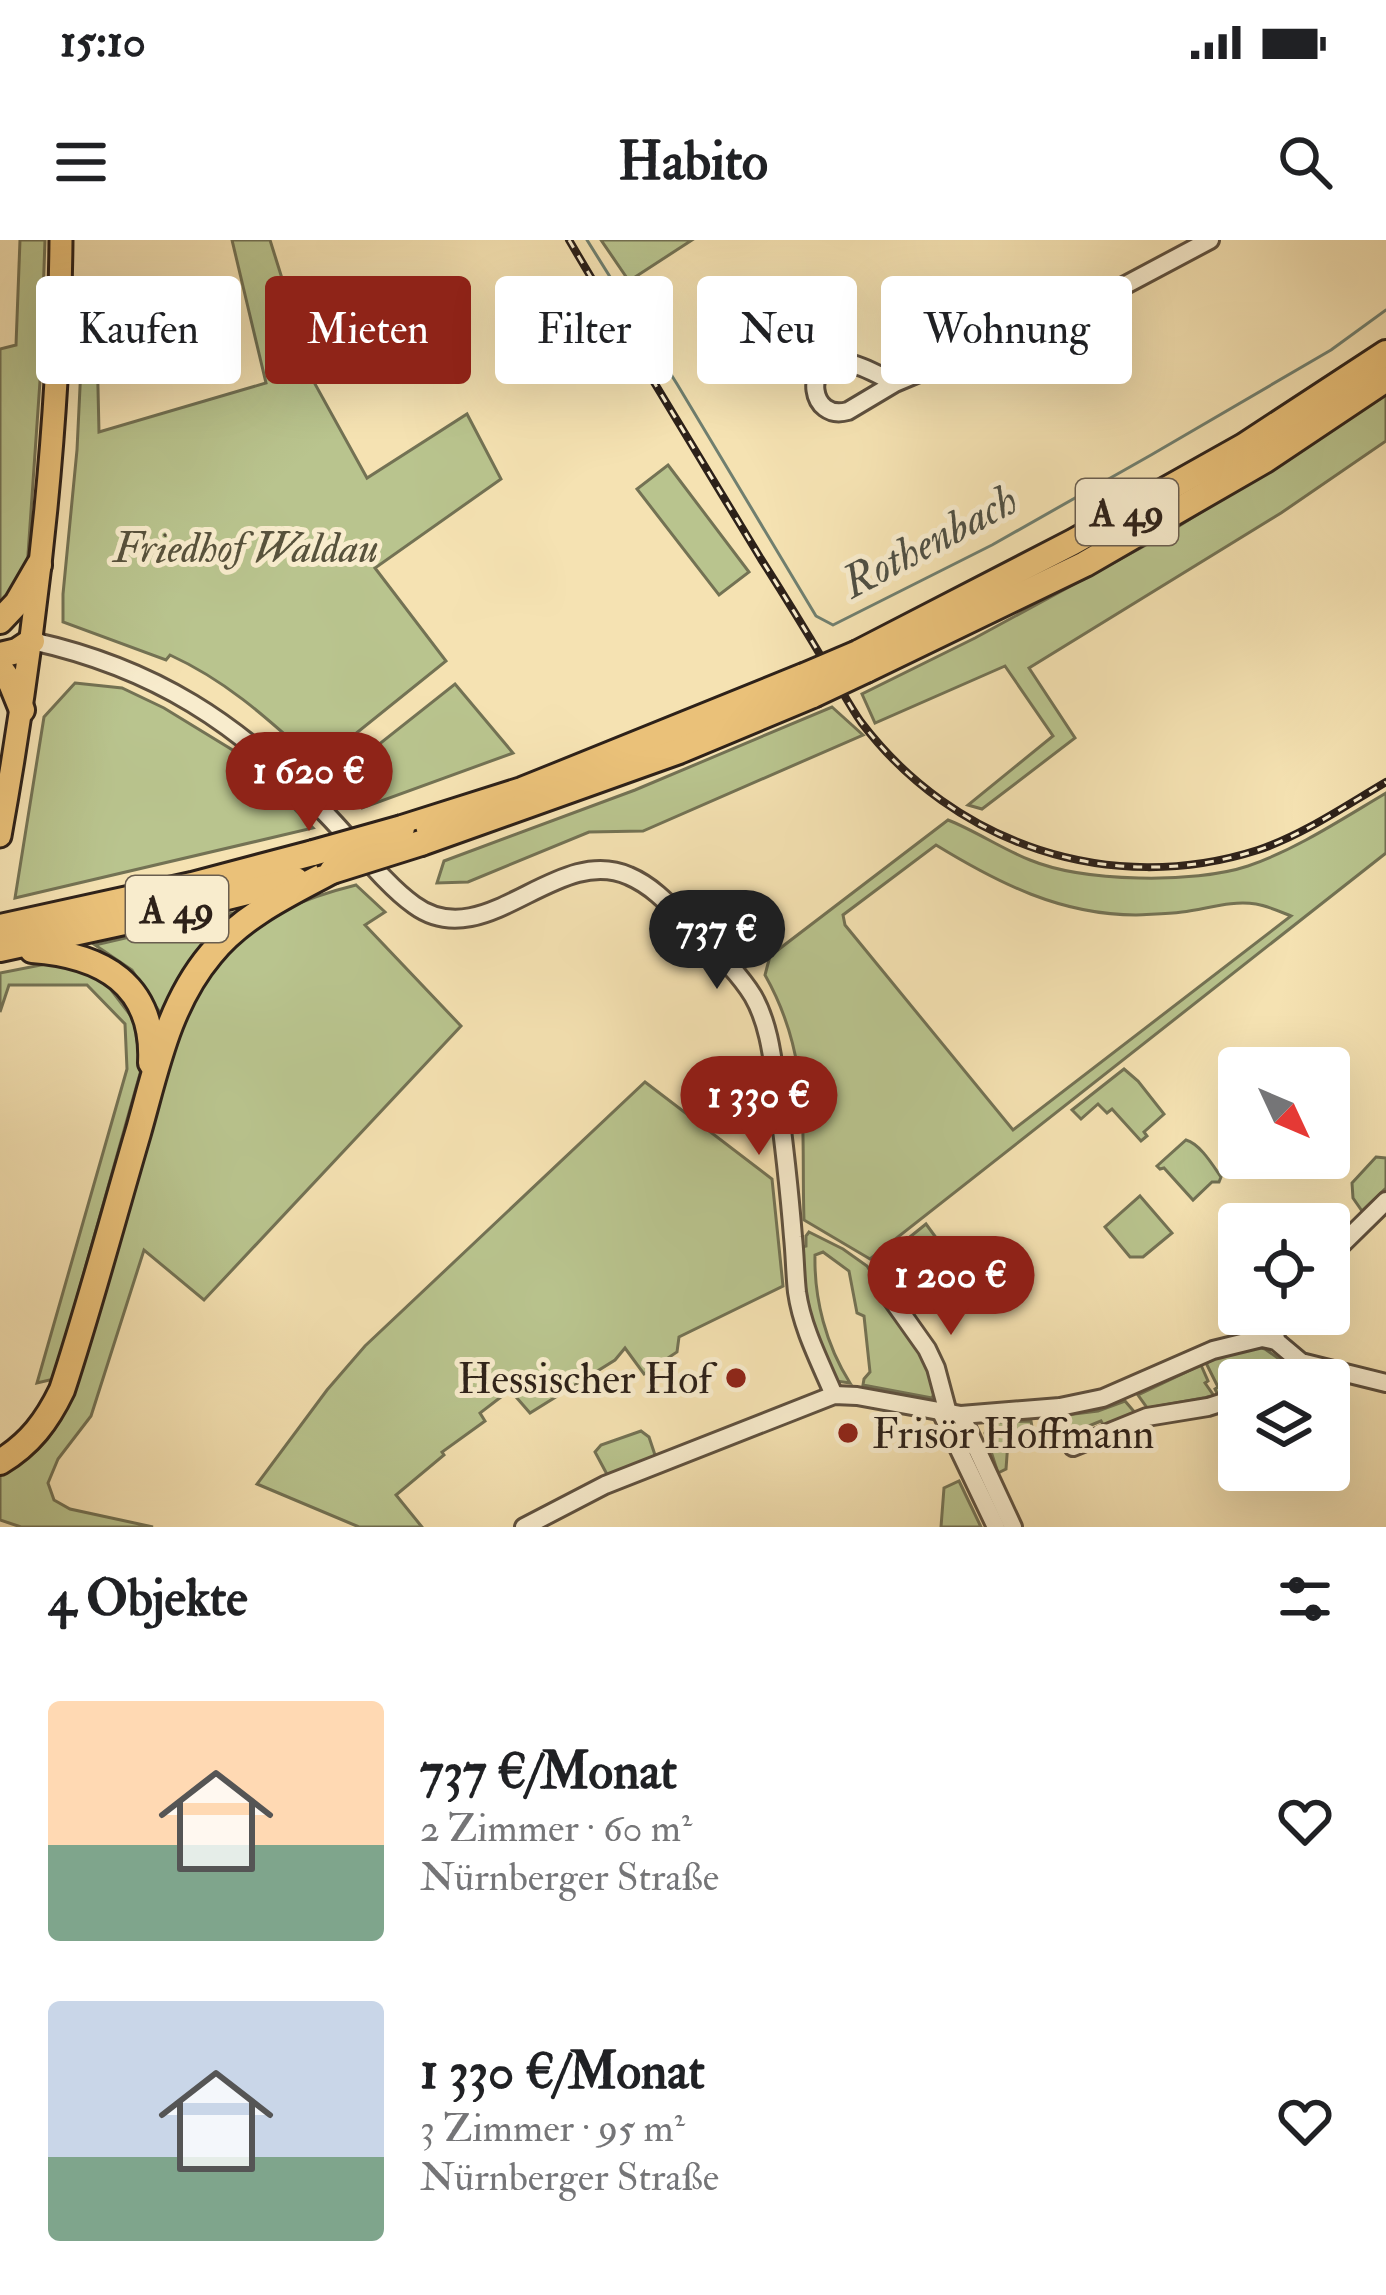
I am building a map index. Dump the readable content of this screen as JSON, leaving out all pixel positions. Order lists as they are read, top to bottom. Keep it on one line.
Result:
{"streets":{"highway":["A 49"]},"water":["Rothenbach"],"parks":["Friedhof Waldau"],"places":["Hessischer Hof","Frisör Hoffmann"],"north":"bottom right","page":{"status":"15:10","header":"Habito","chip":["Kaufen","Mieten","Filter","Neu","Wohnung"],"price":["1 620 €","737 €","1 330 €","1 200 €"],"heading":"4 Objekte","list":[{"name":"737 €/Monat","note":"2 Zimmer · 60 m² · Nürnberger Straße"},{"name":"1 330 €/Monat","note":"3 Zimmer · 95 m² · Nürnberger Straße"}]}}
